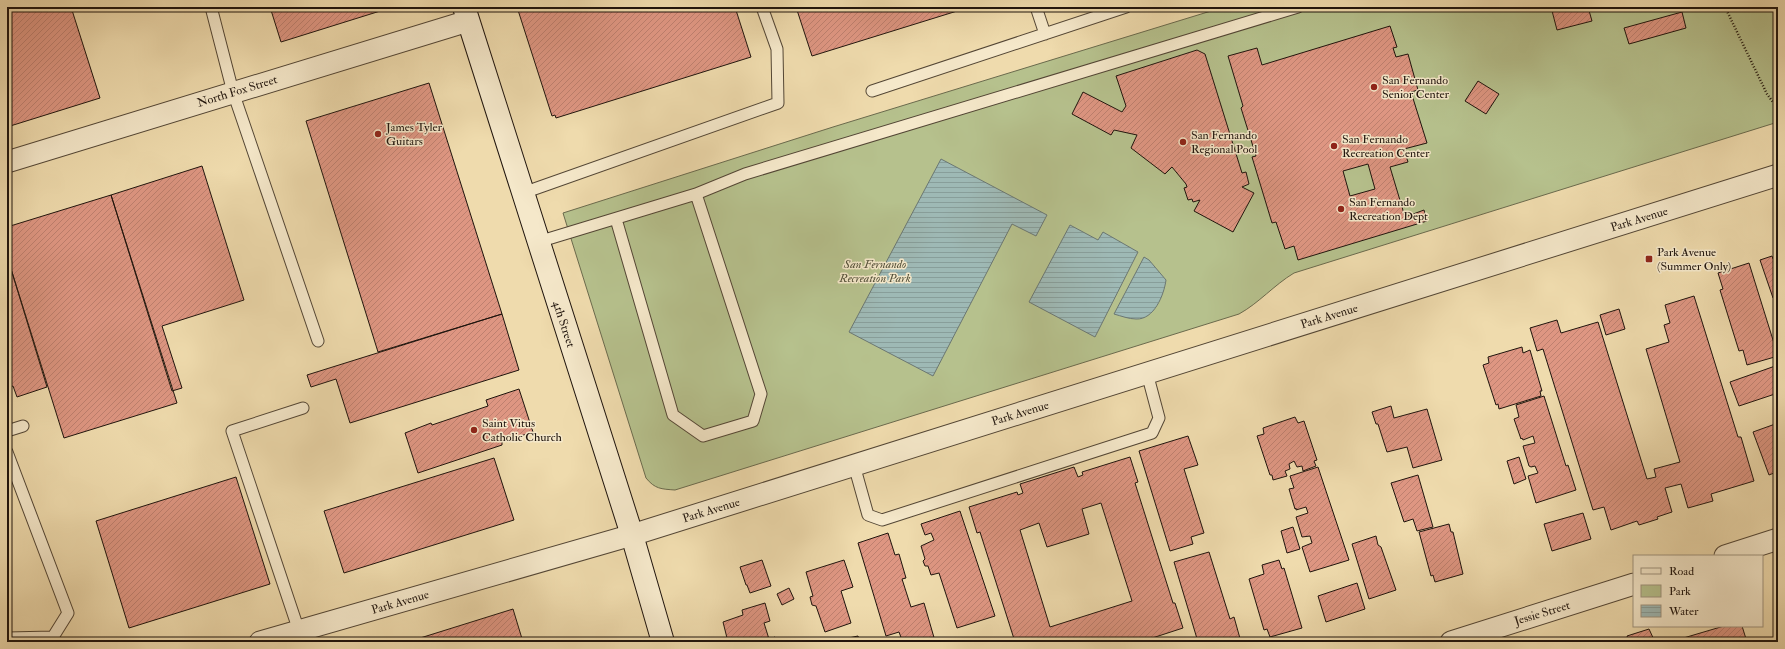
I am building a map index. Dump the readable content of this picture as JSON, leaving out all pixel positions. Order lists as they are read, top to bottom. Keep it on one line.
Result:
{"streets":{"street":["North Fox Street","Park Avenue","4th Street","Jessie Street"]},"crossings":[["North Fox Street","4th Street"],["Park Avenue","4th Street"]],"parks":["San Fernando Recreation Park"],"places":{"other":["San Fernando Senior Center","James Tyler Guitars","San Fernando Regional Pool","San Fernando Recreation Center","San Fernando Recreation Dept","Saint Vitus Catholic Church"],"transit":["Park Avenue (Summer Only)"]},"legend":["Road","Park","Water"]}
